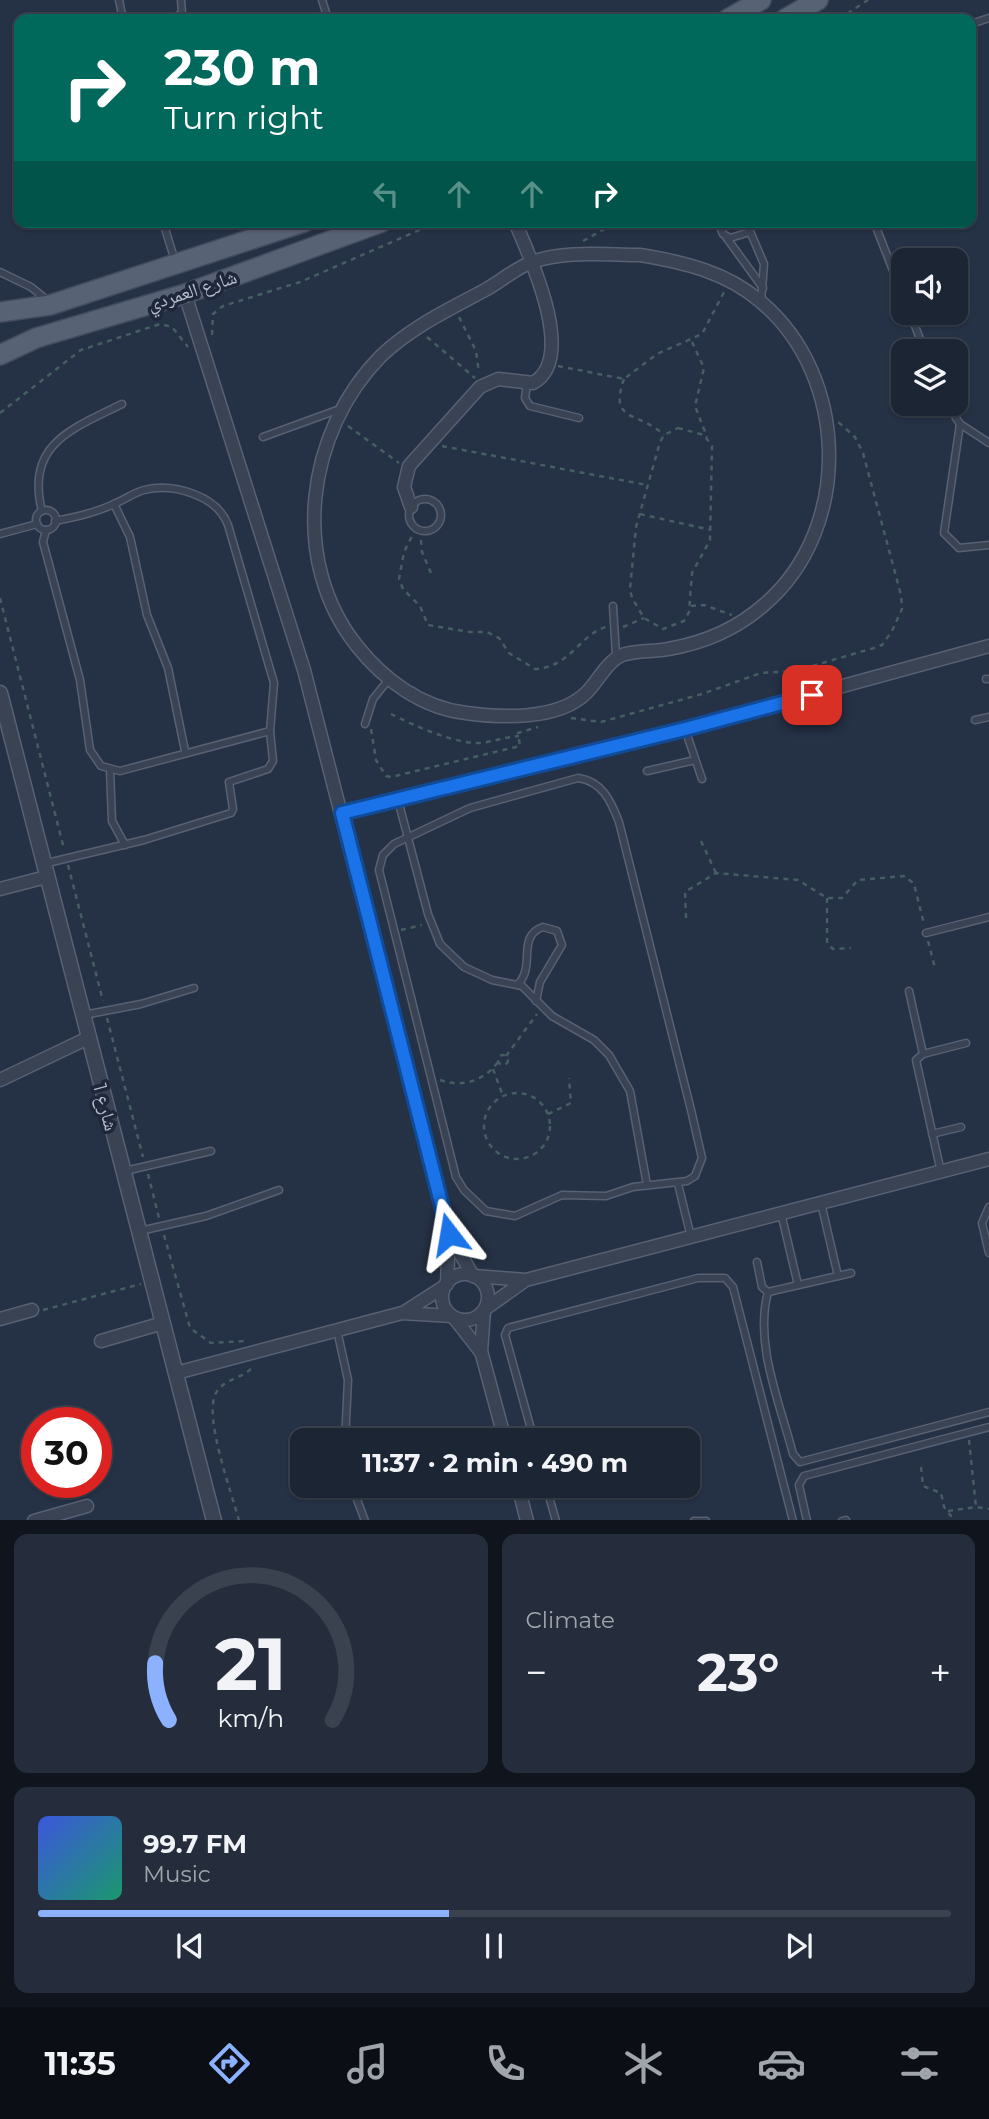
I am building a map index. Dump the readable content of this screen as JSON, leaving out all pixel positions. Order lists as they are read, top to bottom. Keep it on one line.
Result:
{"streets":{"main road":["شارع العمردي"],"street":["شارع 1"]},"page":{"turn":["230 m","Turn right"],"limit":"30","trip":"11:37 · 2 min · 490 m","tile":"Climate","heat":["−","23°","+"],"song":["99.7 FM","Music"],"tabs":"11:35","gauge":["21","km/h"]}}
